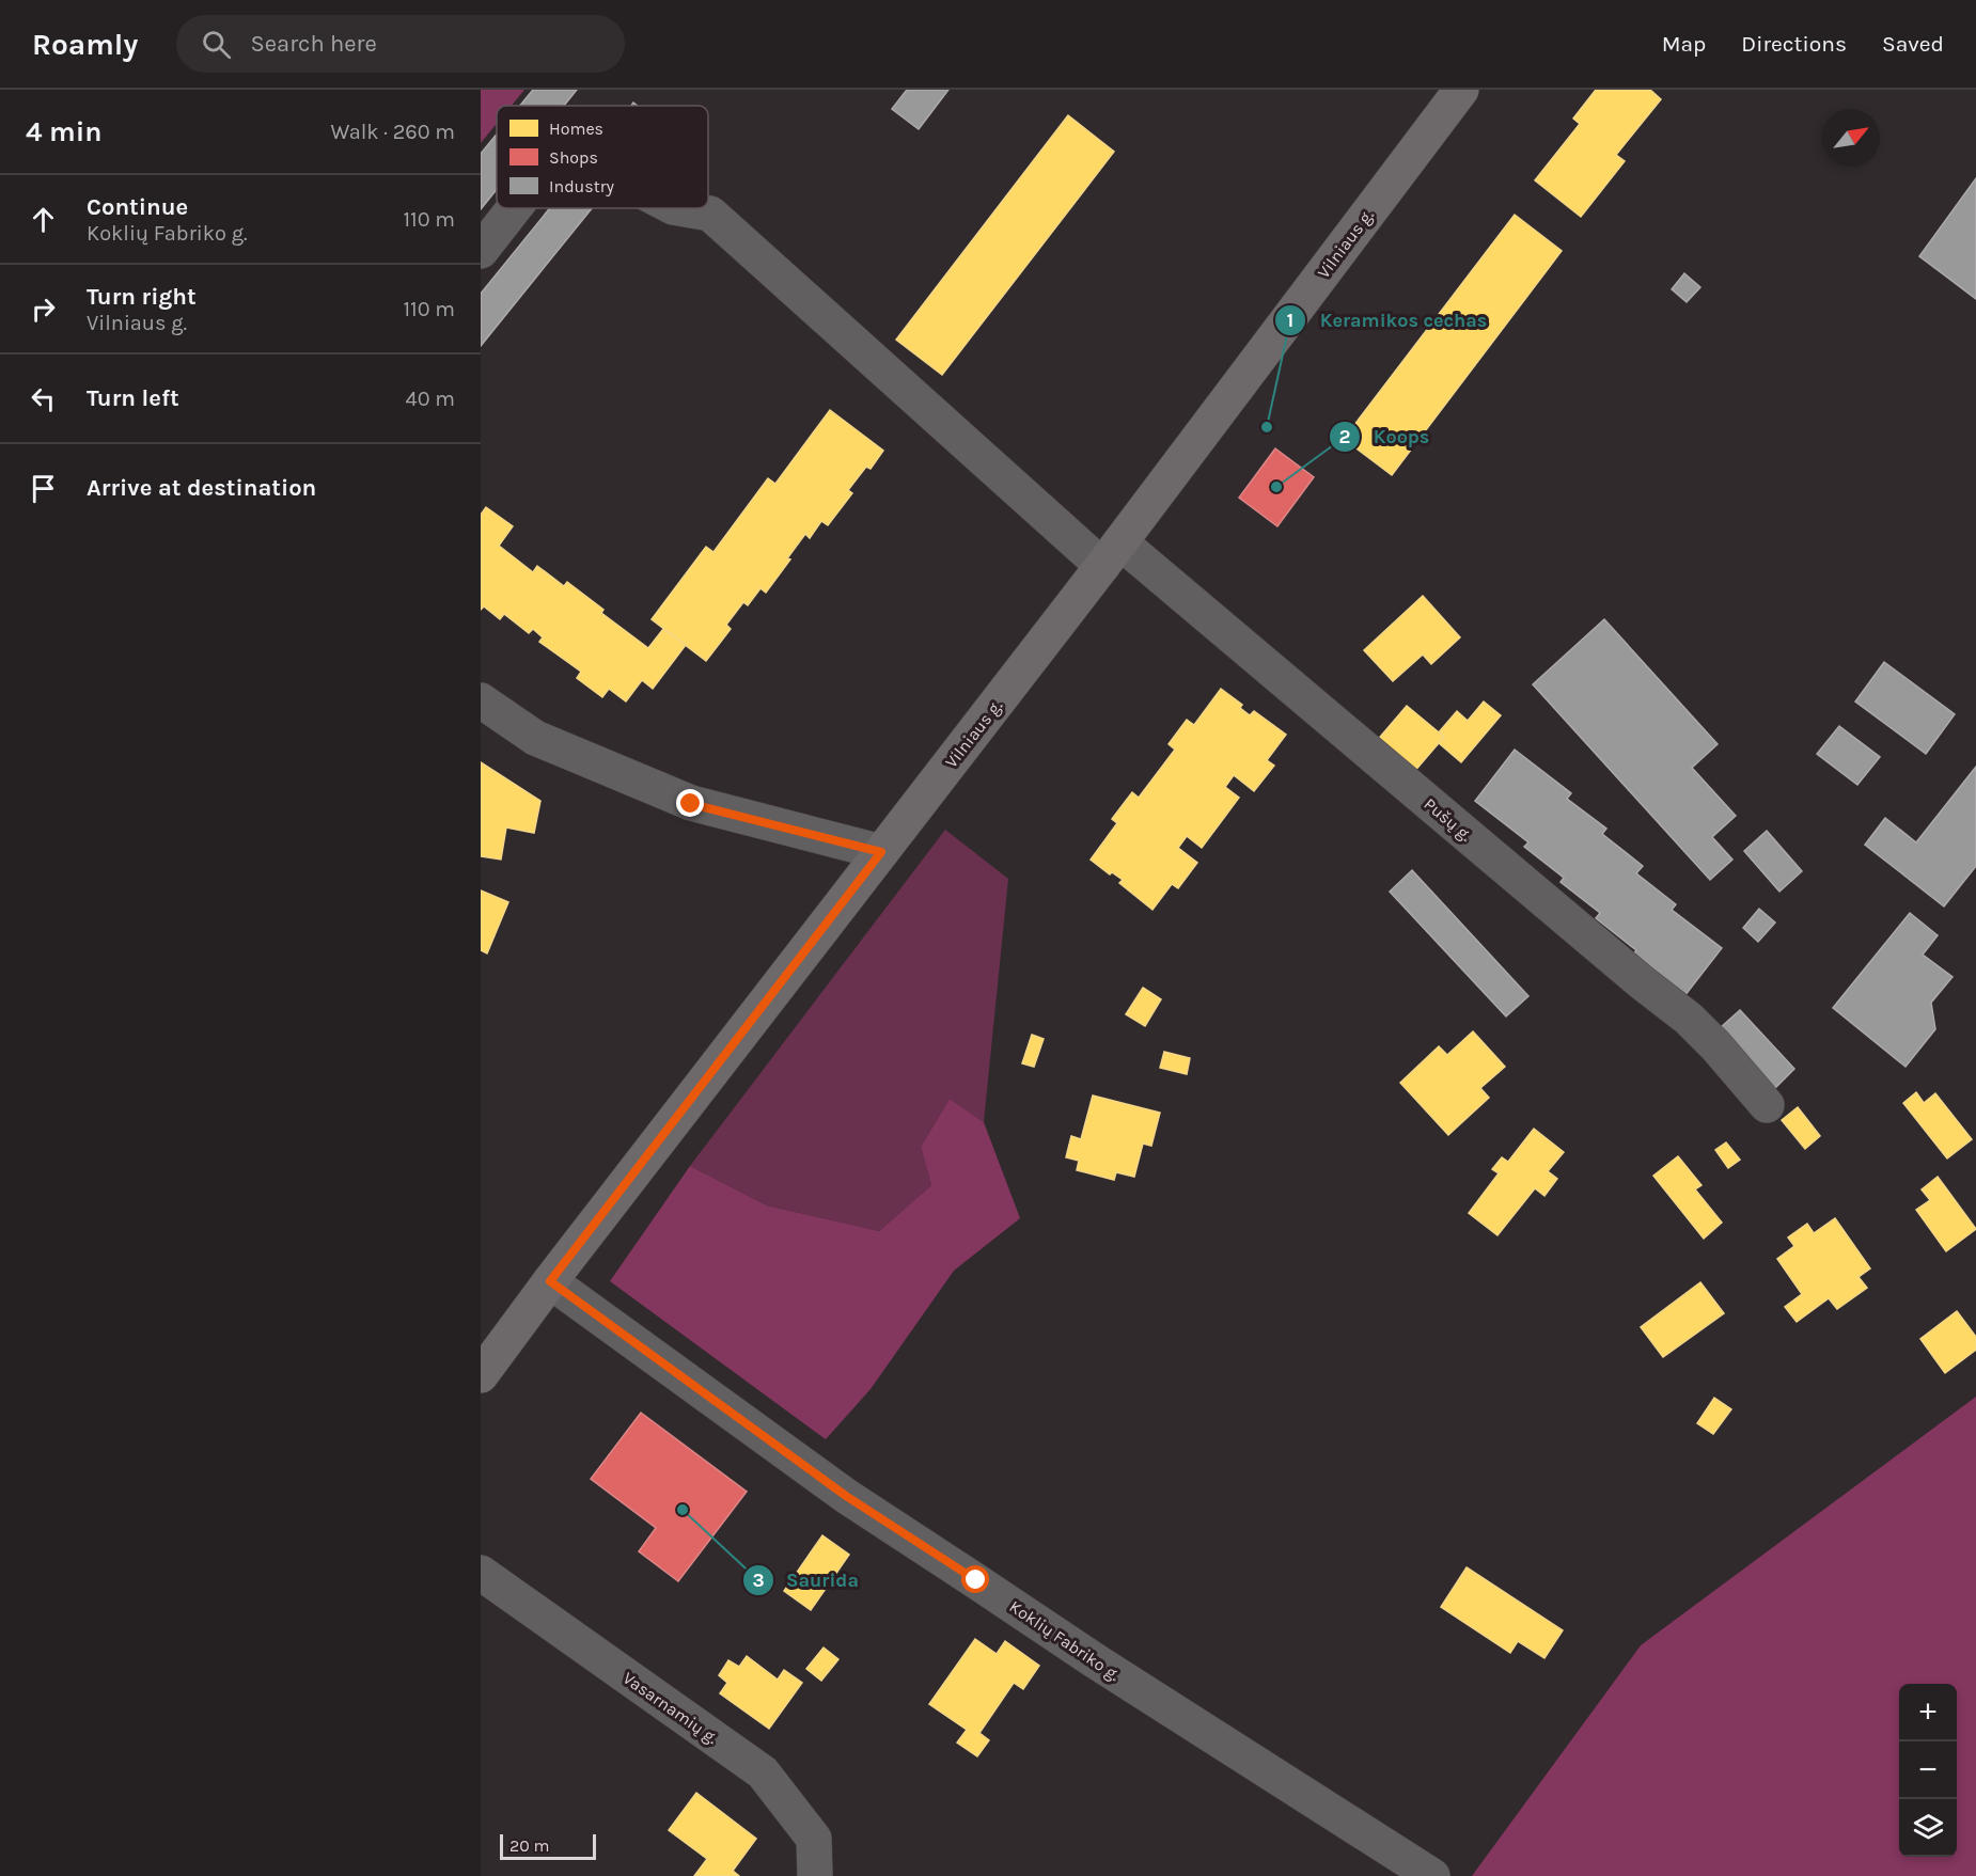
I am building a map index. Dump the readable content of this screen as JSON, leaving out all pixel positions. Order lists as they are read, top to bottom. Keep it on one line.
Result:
{"streets":{"main road":["Vilniaus g."],"street":["Pušų g.","Koklių Fabriko g.","Vasarnamių g."]},"crossings":[["Vilniaus g.","Pušų g."],["Vilniaus g.","Koklių Fabriko g."]],"places":["Keramikos cechas","Koops","Saurida"],"legend":["Homes","Shops","Industry"],"scale_bar":"20 m","north":"top right","page":{"header":"Roamly","search":"Search here","nav":["Map","Directions","Saved"],"heading":["4 min","Walk · 260 m"],"list":[["Continue","Koklių Fabriko g.","110 m"],["Turn right","Vilniaus g.","110 m"],["Turn left","40 m"],"Arrive at destination"],"map_buttons":["+","−"],"scale":"20 m"}}
